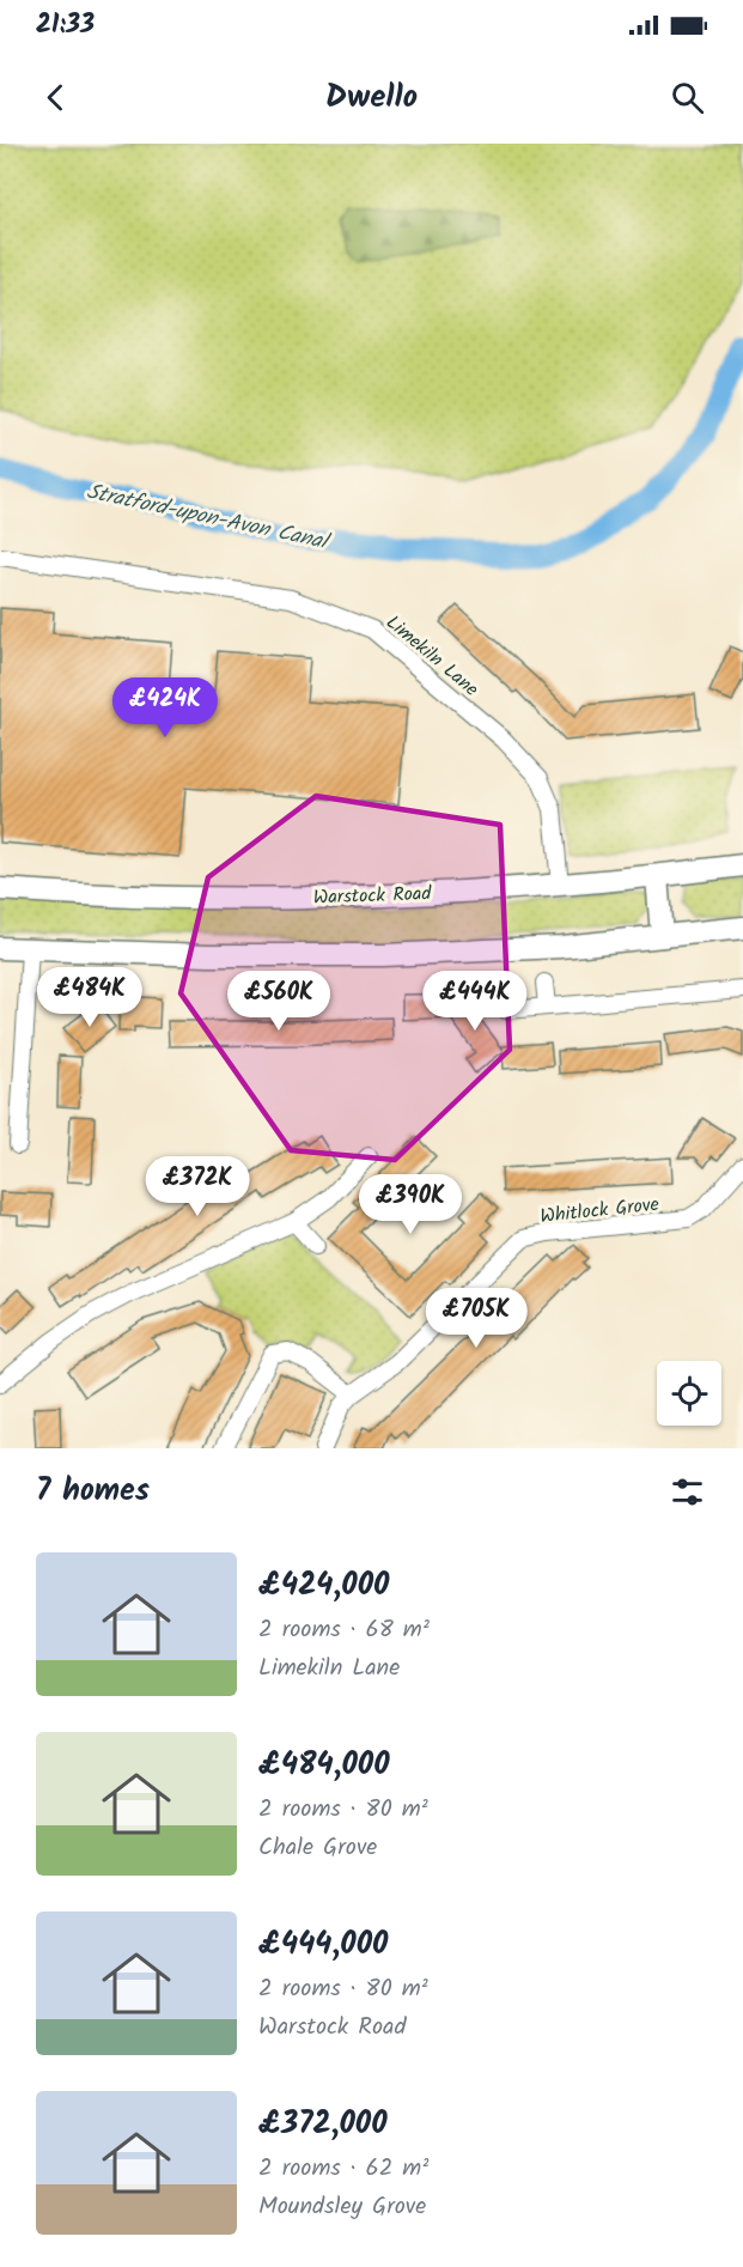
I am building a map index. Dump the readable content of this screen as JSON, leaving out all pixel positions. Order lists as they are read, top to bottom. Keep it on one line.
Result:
{"streets":{"street":["Limekiln Lane","Warstock Road","Whitlock Grove"]},"crossings":[["Limekiln Lane","Warstock Road"]],"water":["Stratford-upon-Avon Canal"],"page":{"status":"21:33","header":"Dwello","price":["£424K","£484K","£560K","£444K","£372K","£390K","£705K"],"heading":"7 homes","list":[{"name":"£424,000","note":"2 rooms · 68 m² · Limekiln Lane"},{"name":"£484,000","note":"2 rooms · 80 m² · Chale Grove"},{"name":"£444,000","note":"2 rooms · 80 m² · Warstock Road"},{"name":"£372,000","note":"2 rooms · 62 m² · Moundsley Grove"}]}}
